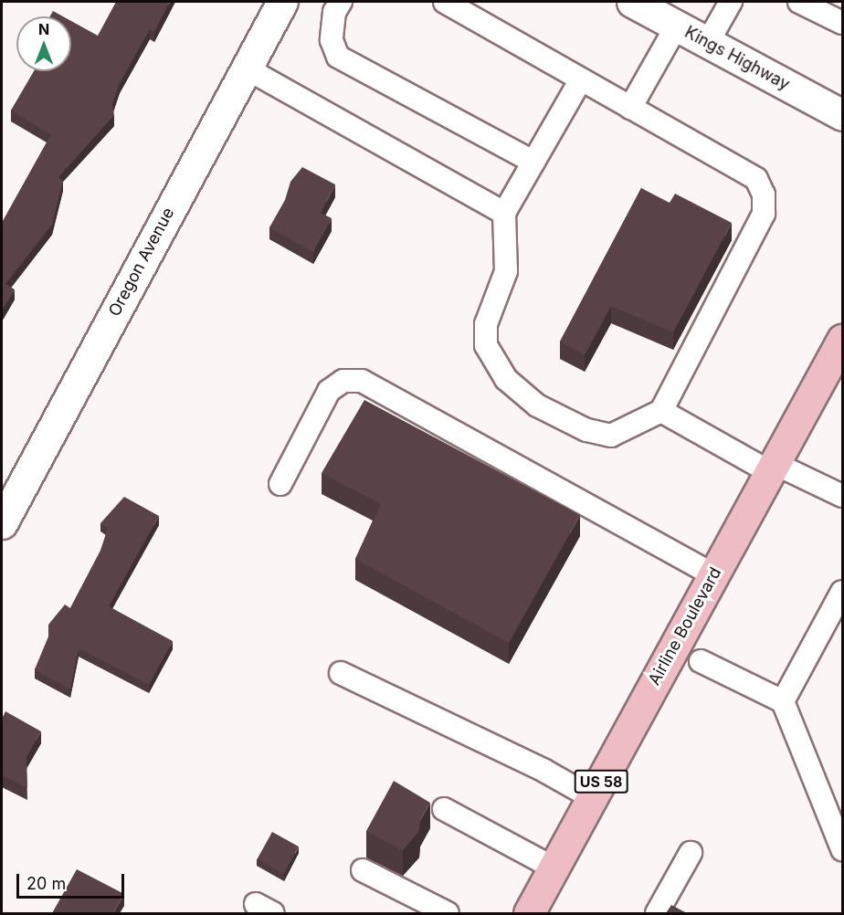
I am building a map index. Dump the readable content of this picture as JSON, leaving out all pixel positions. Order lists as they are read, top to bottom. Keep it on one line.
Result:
{"streets":{"main road":["Airline Boulevard","US 58"],"street":["Kings Highway","Oregon Avenue"]},"scale_bar":"20 m","north":"top"}
